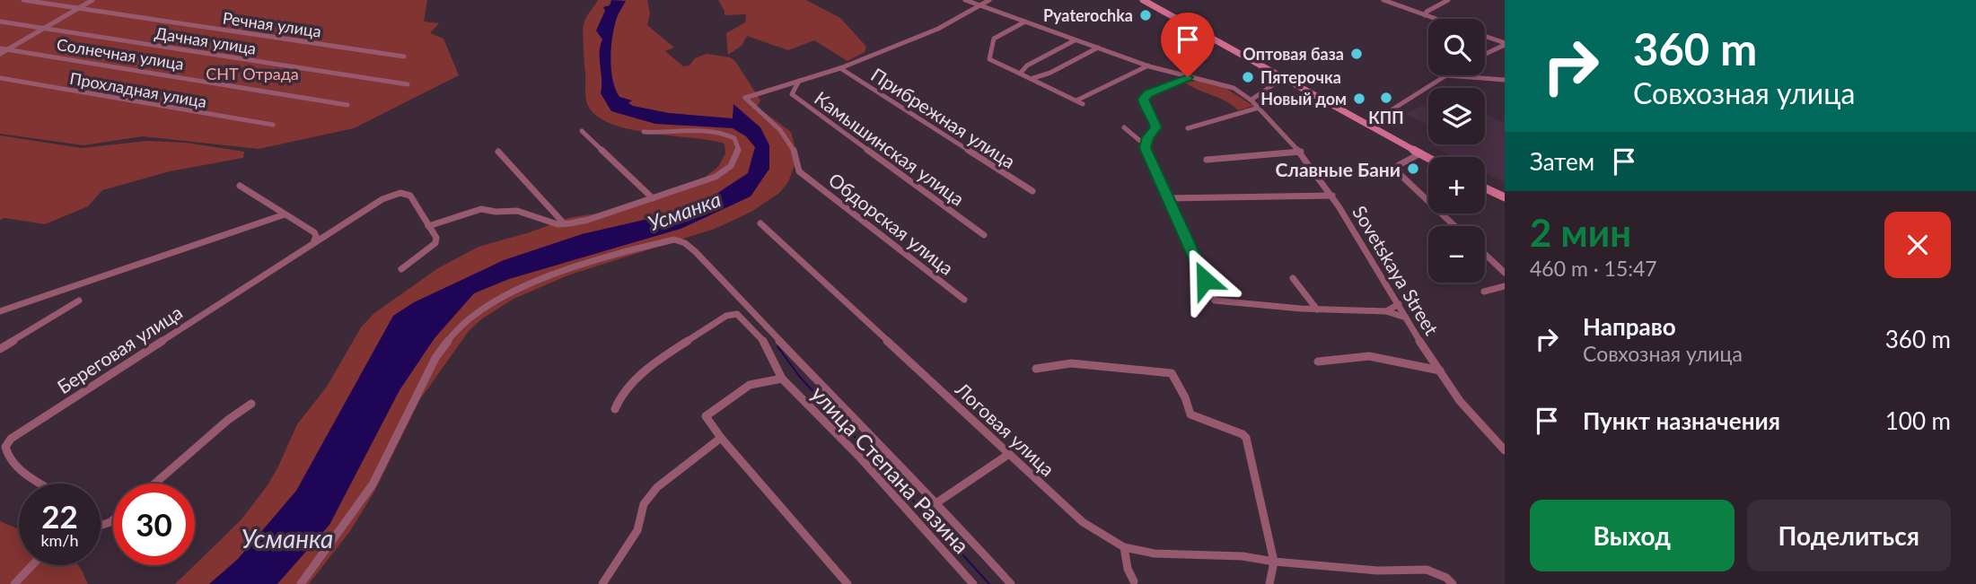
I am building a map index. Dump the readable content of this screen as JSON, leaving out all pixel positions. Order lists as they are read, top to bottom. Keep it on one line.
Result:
{"streets":{"street":["Речная улица","Дачная улица","Солнечная улица","Прохладная улица","Прибрежная улица","Камышинская улица","Обдорская улица","Sovetskaya Street","Береговая улица","Логовая улица","улица Степана Разина"]},"crossings":[["Камышинская улица","Обдорская улица"]],"water":["Усманка"],"parks":["СНТ Отрада"],"places":["Pyaterochka","Оптовая база","Пятерочка","КПП","Новый дом","Славные Бани"],"page":{"turn":["360 m","Совхозная улица"],"map_buttons":["+","−"],"then":"Затем","heading":["2 мин","460 m · 15:47"],"list":[{"name":"Направо","note":"Совхозная улица","value":"360 m"},{"name":"Пункт назначения","value":"100 m"}],"speed":"22 km/h","limit":"30","buttons":["Выход","Поделиться"]}}
